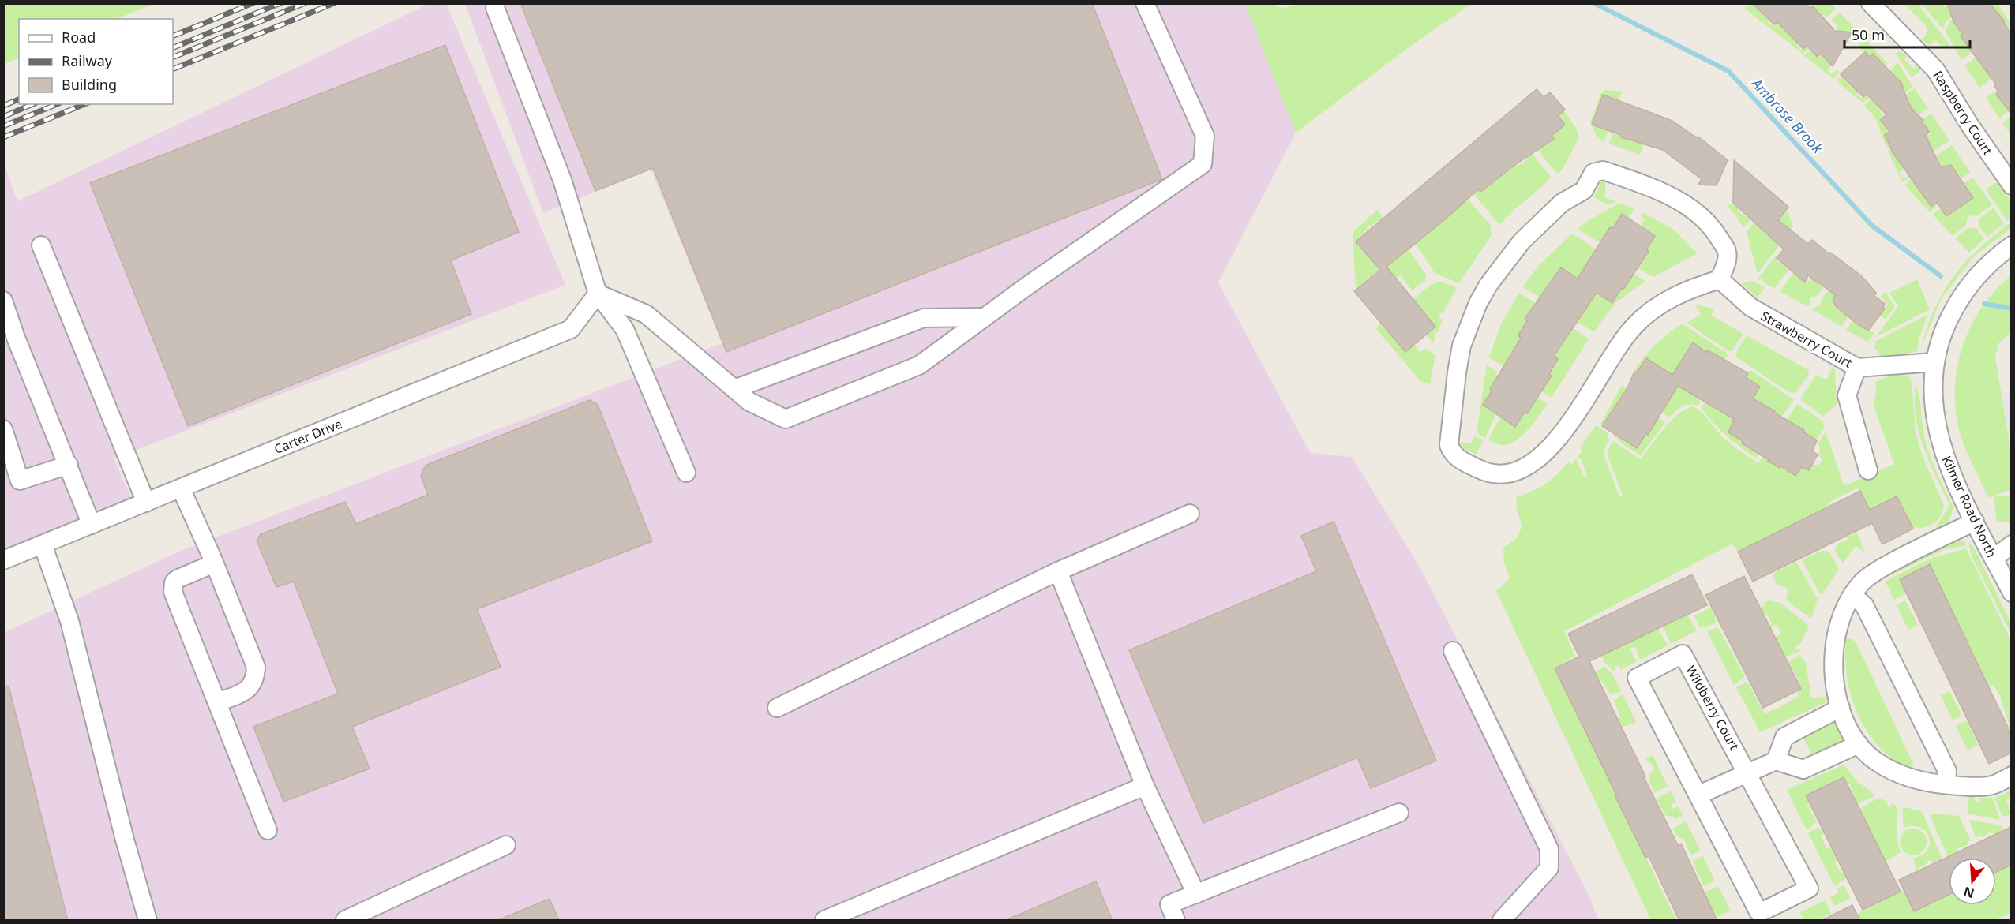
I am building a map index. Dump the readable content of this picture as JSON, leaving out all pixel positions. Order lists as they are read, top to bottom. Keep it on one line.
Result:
{"streets":{"street":["Raspberry Court","Strawberry Court","Carter Drive","Kilmer Road North","Wildberry Court"]},"crossings":[["Strawberry Court","Kilmer Road North"]],"water":["Ambrose Brook"],"legend":["Road","Railway","Building"],"scale_bar":"50 m","north":"bottom"}
